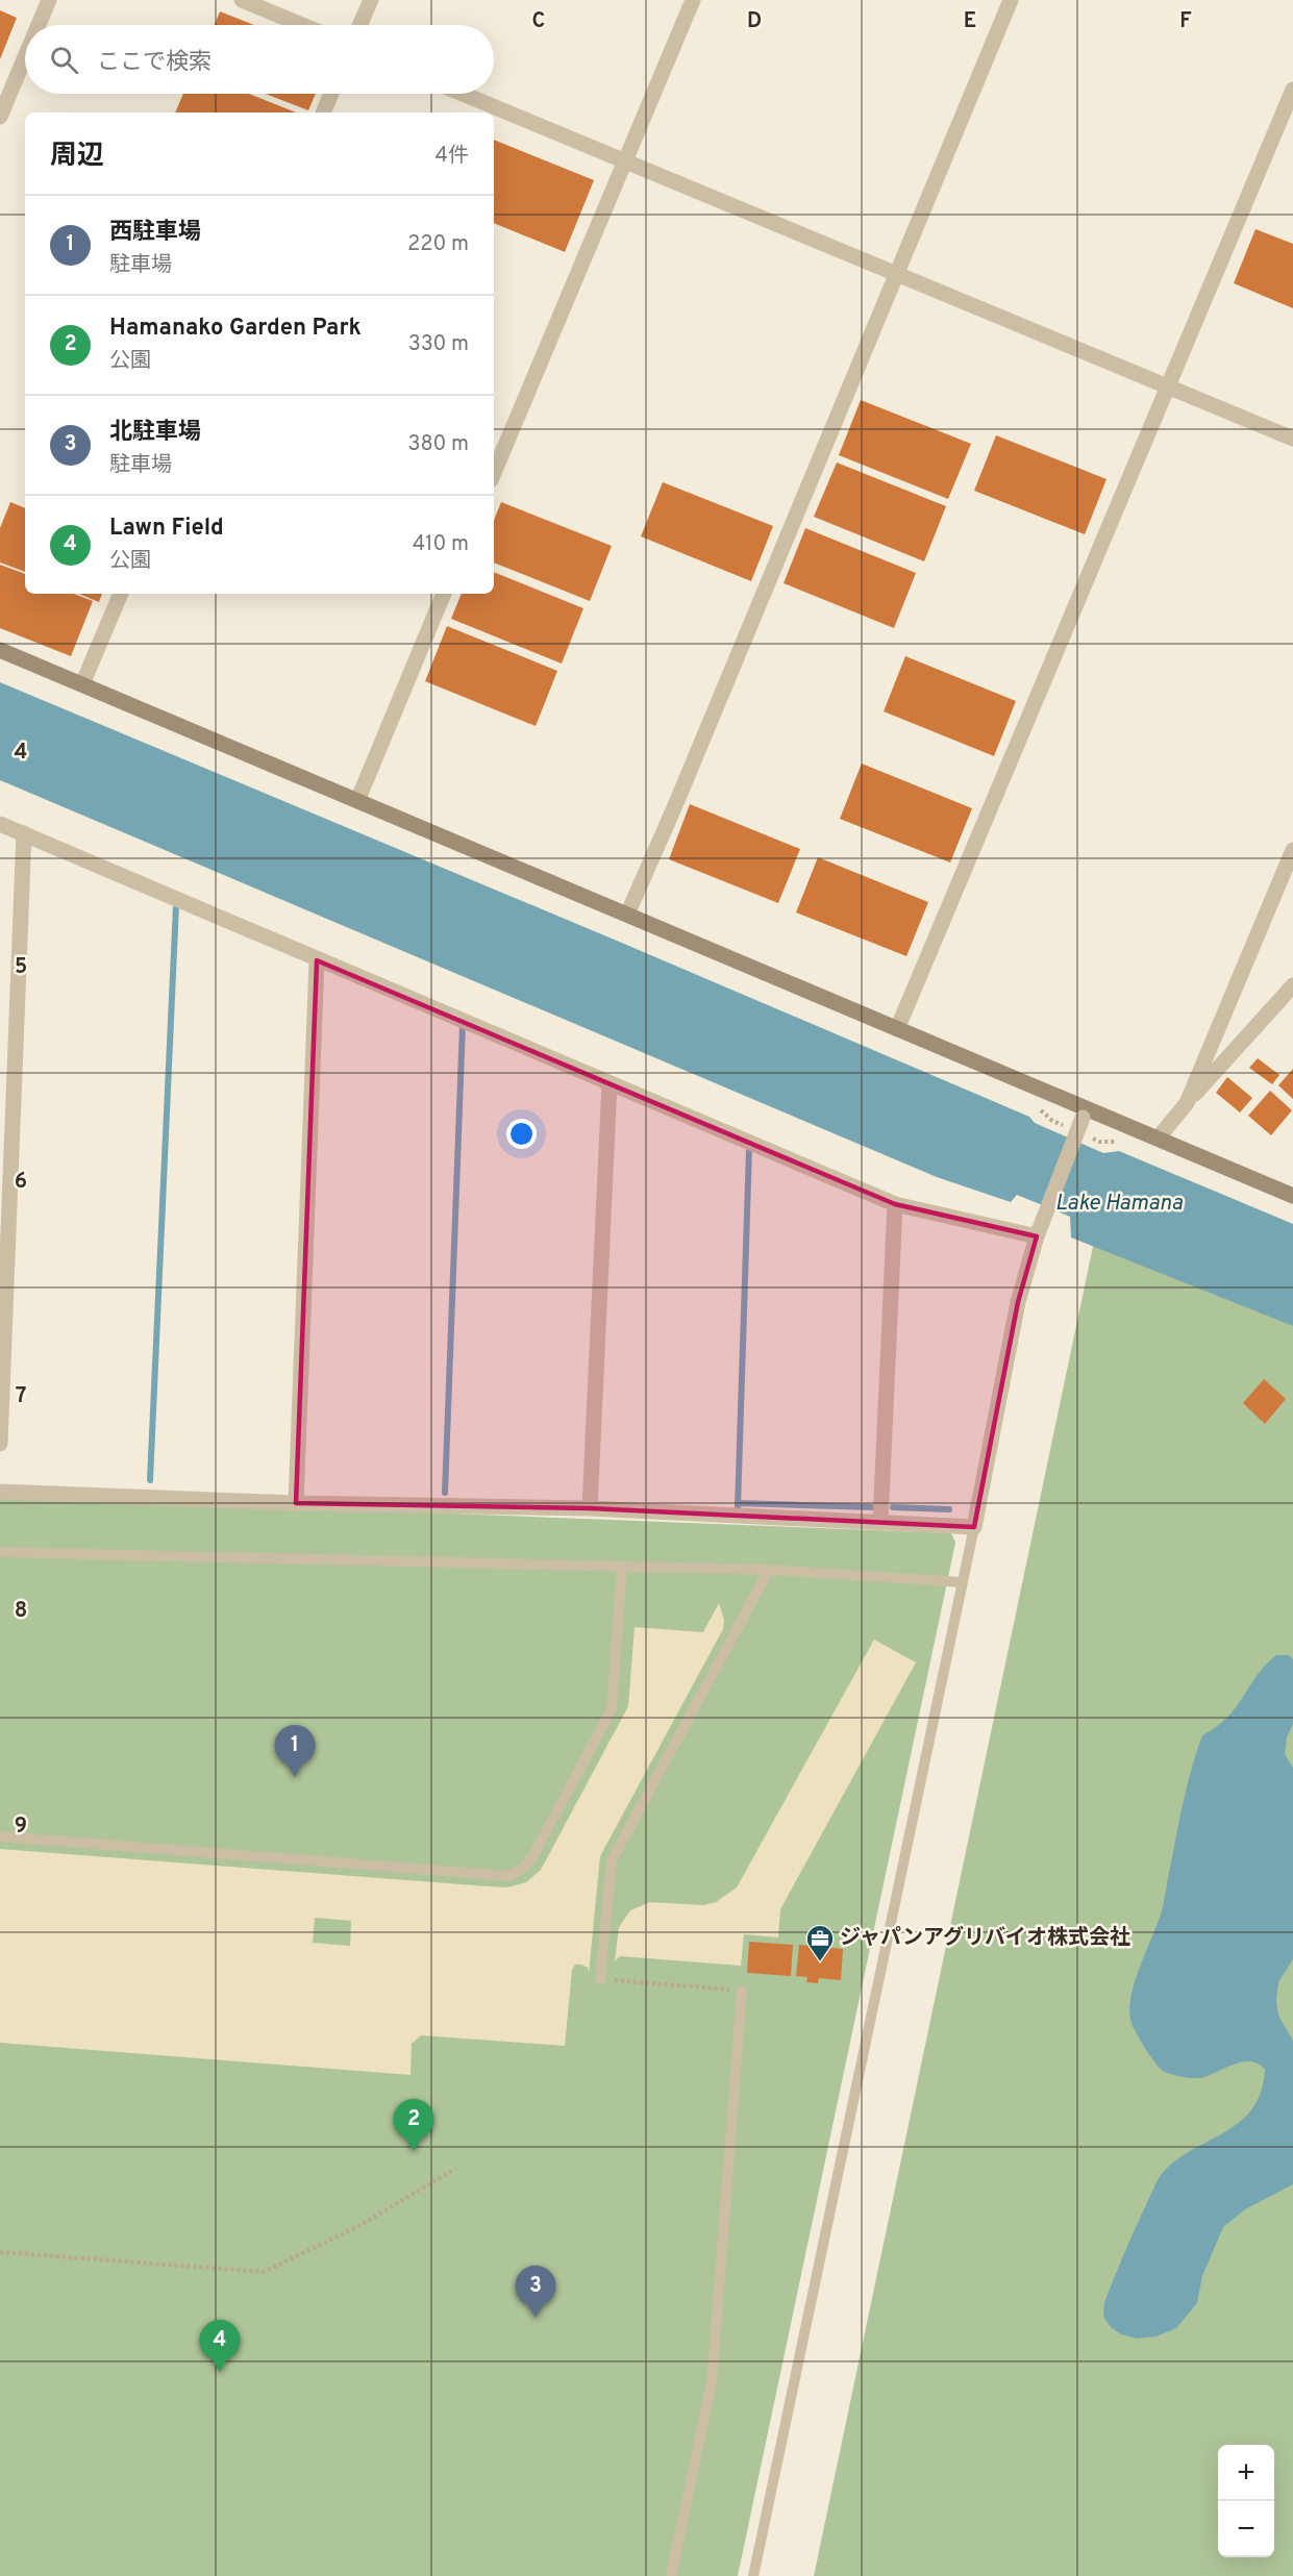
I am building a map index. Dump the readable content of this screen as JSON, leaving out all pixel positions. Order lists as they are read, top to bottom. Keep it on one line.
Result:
{"water":["Lake Hamana"],"places":{"office":["ジャパンアグリバイオ株式会社"]},"page":{"search":"ここで検索","heading":["周辺","4件"],"list":[{"mark":"1","name":"西駐車場","note":"駐車場","value":"220 m"},{"mark":"2","name":"Hamanako Garden Park","note":"公園","value":"330 m"},{"mark":"3","name":"北駐車場","note":"駐車場","value":"380 m"},{"mark":"4","name":"Lawn Field","note":"公園","value":"410 m"}],"pins":["1","2","3","4"],"map_buttons":["+","−"]},"grid":{"columns":["C","D","E","F"],"rows":["4","5","6","7","8","9"]}}
